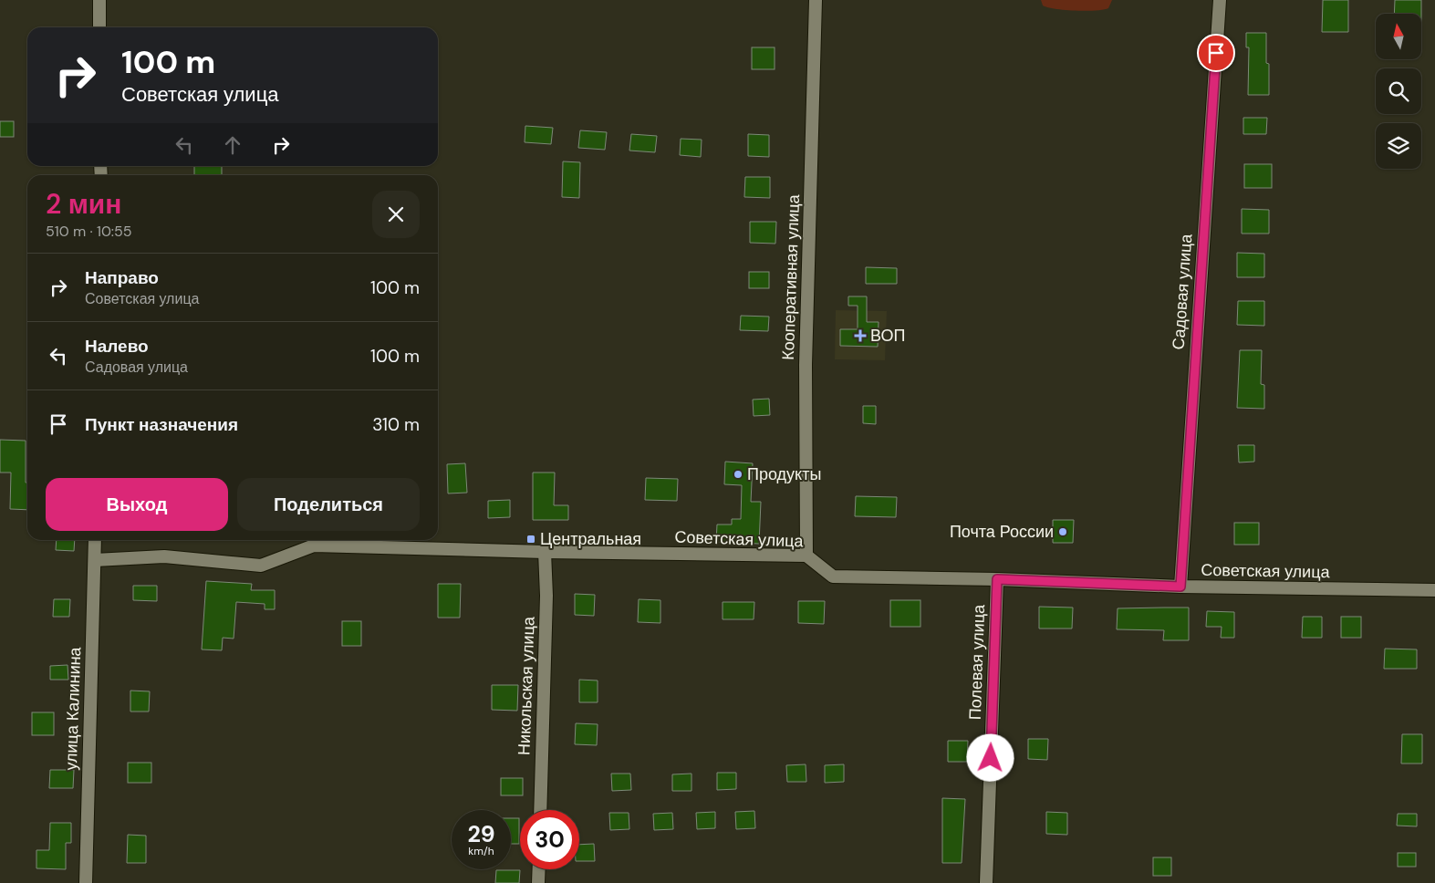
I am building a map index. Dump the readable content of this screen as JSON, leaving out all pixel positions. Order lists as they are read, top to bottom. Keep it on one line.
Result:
{"streets":{"street":["Кооперативная улица","Садовая улица","Советская улица","Полевая улица","Никольская улица","улица Калинина"]},"crossings":[["Кооперативная улица","Советская улица"],["Садовая улица","Советская улица"],["Советская улица","Полевая улица"],["Советская улица","Никольская улица"],["Советская улица","улица Калинина"]],"places":{"health":["ВОП"],"other":["Продукты","Почта России"],"transit":["Центральная"]},"north":"top","page":{"turn":["100 m","Советская улица"],"heading":["2 мин","510 m · 10:55"],"list":[{"name":"Направо","note":"Советская улица","value":"100 m"},{"name":"Налево","note":"Садовая улица","value":"100 m"},{"name":"Пункт назначения","value":"310 m"}],"buttons":["Выход","Поделиться"],"speed":"29 km/h","limit":"30"}}
